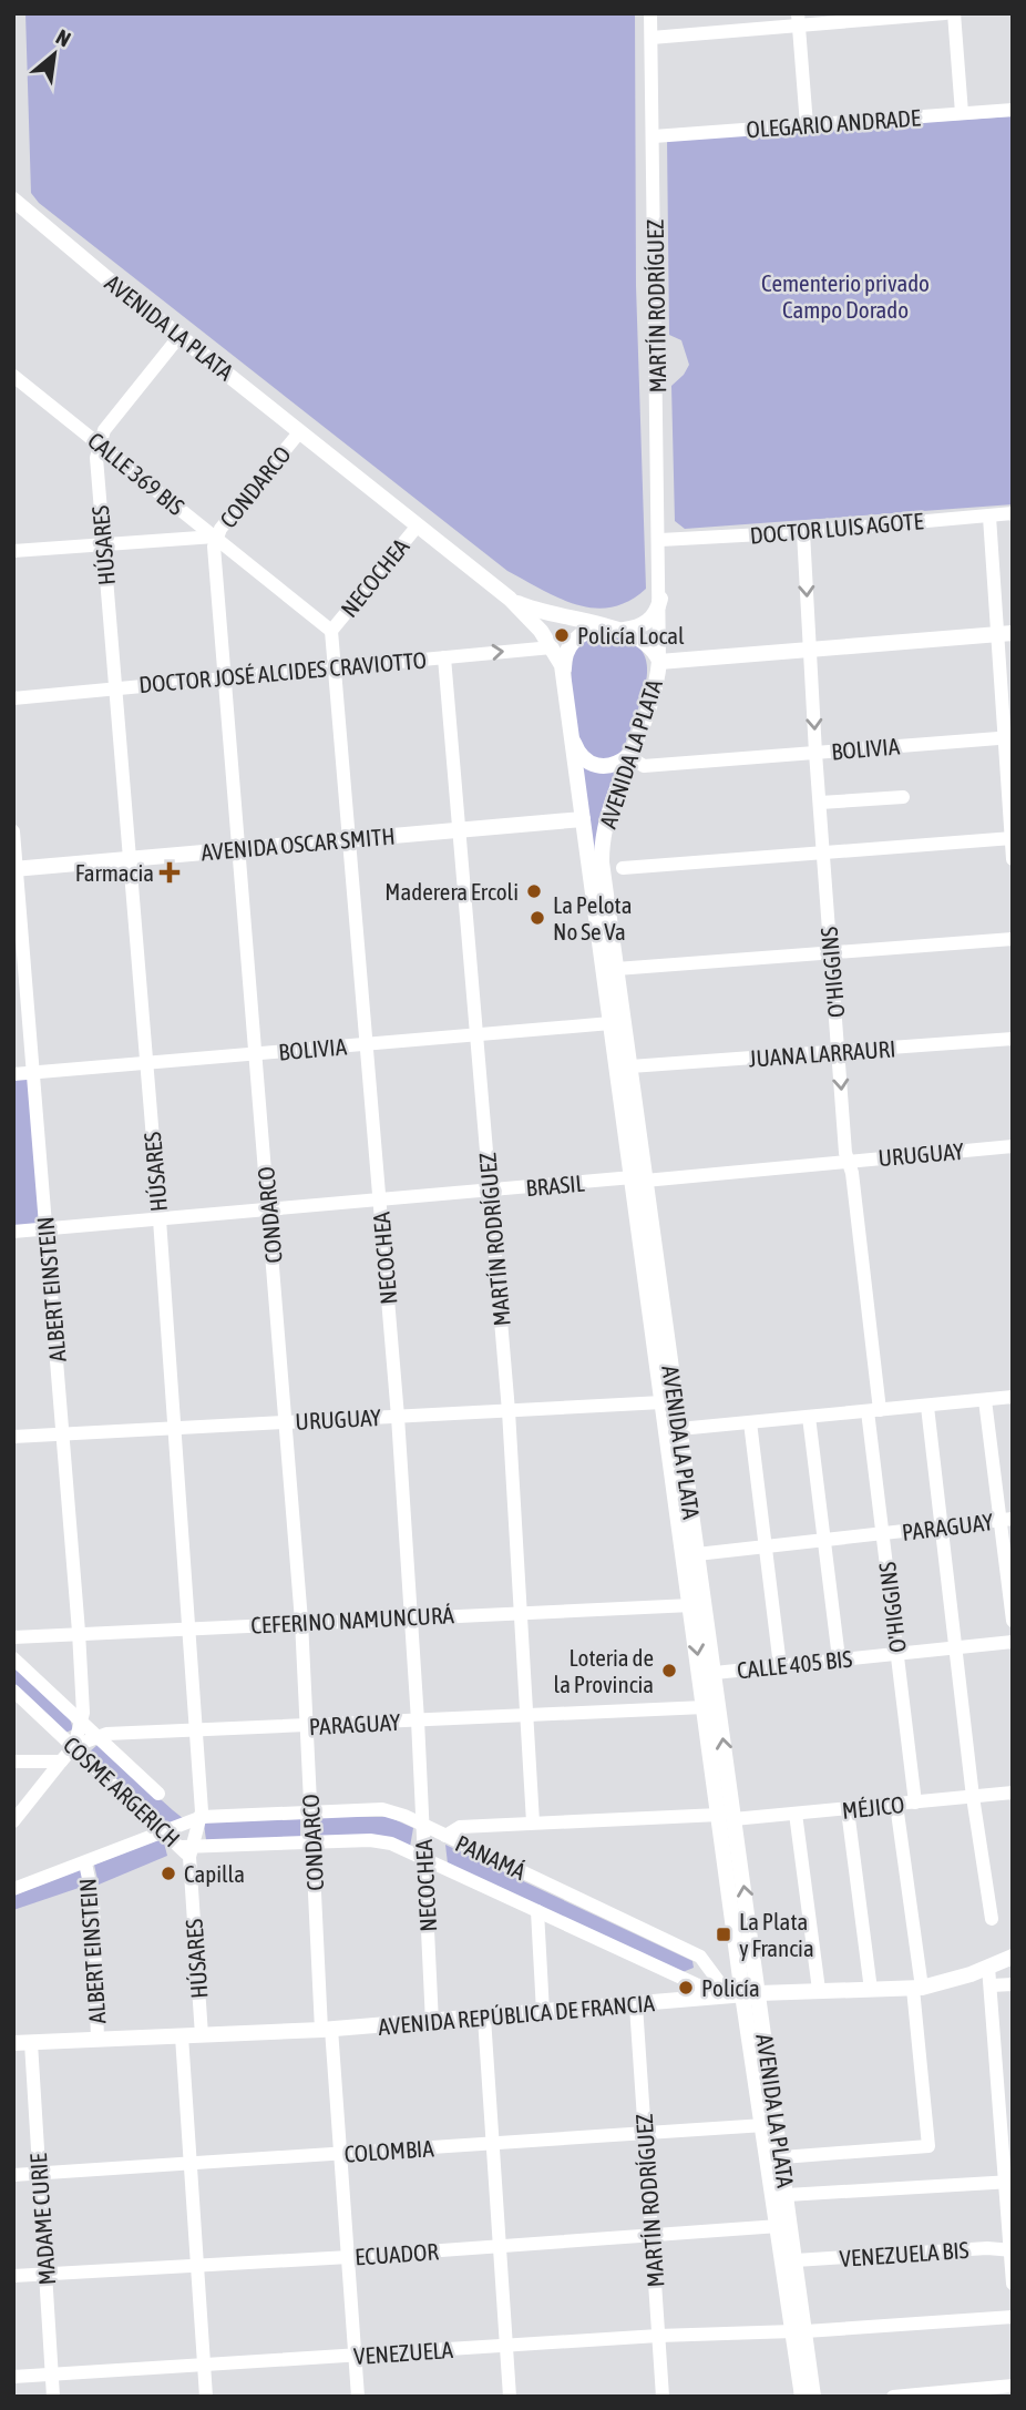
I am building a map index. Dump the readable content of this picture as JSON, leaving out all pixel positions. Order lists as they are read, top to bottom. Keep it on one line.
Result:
{"streets":{"main road":["AVENIDA LA PLATA","AVENIDA OSCAR SMITH","AVENIDA REPÚBLICA DE FRANCIA"],"street":["OLEGARIO ANDRADE","MARTÍN RODRÍGUEZ","CALLE 369 BIS","CONDARCO","DOCTOR LUIS AGOTE","HÚSARES","NECOCHEA","DOCTOR JOSÉ ALCIDES CRAVIOTTO","BOLIVIA","O'HIGGINS","JUANA LARRAURI","URUGUAY","BRASIL","ALBERT EINSTEIN","PARAGUAY","CEFERINO NAMUNCURÁ","CALLE 405 BIS","COSME ARGERICH","MÉJICO","PANAMÁ","COLOMBIA","MADAME CURIE","ECUADOR","VENEZUELA BIS","VENEZUELA"]},"crossings":[["OLEGARIO ANDRADE","MARTÍN RODRÍGUEZ"],["MARTÍN RODRÍGUEZ","AVENIDA LA PLATA"],["MARTÍN RODRÍGUEZ","DOCTOR LUIS AGOTE"],["MARTÍN RODRÍGUEZ","DOCTOR JOSÉ ALCIDES CRAVIOTTO"],["MARTÍN RODRÍGUEZ","BOLIVIA"],["MARTÍN RODRÍGUEZ","AVENIDA OSCAR SMITH"],["MARTÍN RODRÍGUEZ","URUGUAY"],["MARTÍN RODRÍGUEZ","BRASIL"],["MARTÍN RODRÍGUEZ","PARAGUAY"],["MARTÍN RODRÍGUEZ","CEFERINO NAMUNCURÁ"],["MARTÍN RODRÍGUEZ","MÉJICO"],["MARTÍN RODRÍGUEZ","AVENIDA REPÚBLICA DE FRANCIA"],["MARTÍN RODRÍGUEZ","COLOMBIA"],["MARTÍN RODRÍGUEZ","ECUADOR"],["MARTÍN RODRÍGUEZ","VENEZUELA"],["AVENIDA LA PLATA","CONDARCO"],["AVENIDA LA PLATA","NECOCHEA"],["AVENIDA LA PLATA","DOCTOR JOSÉ ALCIDES CRAVIOTTO"],["AVENIDA LA PLATA","BOLIVIA"],["AVENIDA LA PLATA","AVENIDA OSCAR SMITH"],["AVENIDA LA PLATA","JUANA LARRAURI"],["AVENIDA LA PLATA","URUGUAY"],["AVENIDA LA PLATA","BRASIL"],["AVENIDA LA PLATA","PARAGUAY"],["AVENIDA LA PLATA","CEFERINO NAMUNCURÁ"],["AVENIDA LA PLATA","CALLE 405 BIS"],["AVENIDA LA PLATA","MÉJICO"],["AVENIDA LA PLATA","PANAMÁ"],["AVENIDA LA PLATA","AVENIDA REPÚBLICA DE FRANCIA"],["AVENIDA LA PLATA","COLOMBIA"],["AVENIDA LA PLATA","ECUADOR"],["AVENIDA LA PLATA","VENEZUELA BIS"],["AVENIDA LA PLATA","VENEZUELA"],["CALLE 369 BIS","CONDARCO"],["CALLE 369 BIS","HÚSARES"],["CALLE 369 BIS","NECOCHEA"],["CONDARCO","DOCTOR JOSÉ ALCIDES CRAVIOTTO"],["CONDARCO","BOLIVIA"],["CONDARCO","AVENIDA OSCAR SMITH"],["CONDARCO","URUGUAY"],["CONDARCO","BRASIL"],["CONDARCO","PARAGUAY"],["CONDARCO","CEFERINO NAMUNCURÁ"],["CONDARCO","PANAMÁ"],["CONDARCO","AVENIDA REPÚBLICA DE FRANCIA"],["CONDARCO","COLOMBIA"],["CONDARCO","ECUADOR"],["CONDARCO","VENEZUELA"],["DOCTOR LUIS AGOTE","O'HIGGINS"],["HÚSARES","DOCTOR JOSÉ ALCIDES CRAVIOTTO"],["HÚSARES","BOLIVIA"],["HÚSARES","AVENIDA OSCAR SMITH"],["HÚSARES","URUGUAY"],["HÚSARES","BRASIL"],["HÚSARES","PARAGUAY"],["HÚSARES","CEFERINO NAMUNCURÁ"],["HÚSARES","COSME ARGERICH"],["HÚSARES","PANAMÁ"],["HÚSARES","AVENIDA REPÚBLICA DE FRANCIA"],["NECOCHEA","DOCTOR JOSÉ ALCIDES CRAVIOTTO"],["NECOCHEA","BOLIVIA"],["NECOCHEA","AVENIDA OSCAR SMITH"],["NECOCHEA","URUGUAY"],["NECOCHEA","BRASIL"],["NECOCHEA","PARAGUAY"],["NECOCHEA","CEFERINO NAMUNCURÁ"],["NECOCHEA","PANAMÁ"],["NECOCHEA","AVENIDA REPÚBLICA DE FRANCIA"],["BOLIVIA","O'HIGGINS"],["BOLIVIA","ALBERT EINSTEIN"],["AVENIDA OSCAR SMITH","ALBERT EINSTEIN"],["O'HIGGINS","JUANA LARRAURI"],["O'HIGGINS","URUGUAY"],["O'HIGGINS","PARAGUAY"],["O'HIGGINS","CALLE 405 BIS"],["O'HIGGINS","MÉJICO"],["URUGUAY","BRASIL"],["URUGUAY","ALBERT EINSTEIN"],["BRASIL","ALBERT EINSTEIN"],["ALBERT EINSTEIN","PARAGUAY"],["ALBERT EINSTEIN","CEFERINO NAMUNCURÁ"],["ALBERT EINSTEIN","COSME ARGERICH"],["ALBERT EINSTEIN","PANAMÁ"],["ALBERT EINSTEIN","AVENIDA REPÚBLICA DE FRANCIA"],["PARAGUAY","COSME ARGERICH"],["COSME ARGERICH","PANAMÁ"],["MÉJICO","PANAMÁ"],["PANAMÁ","AVENIDA REPÚBLICA DE FRANCIA"],["AVENIDA REPÚBLICA DE FRANCIA","MADAME CURIE"],["COLOMBIA","MADAME CURIE"],["MADAME CURIE","ECUADOR"],["MADAME CURIE","VENEZUELA"]],"parks":["Cementerio privado Campo Dorado"],"places":{"other":["Policía Local","Maderera Ercoli","La Pelota No Se Va","Loteria de la Provincia","Capilla","Policía"],"health":["Farmacia"],"transit":["La Plata y Francia"]},"north":"top right"}
